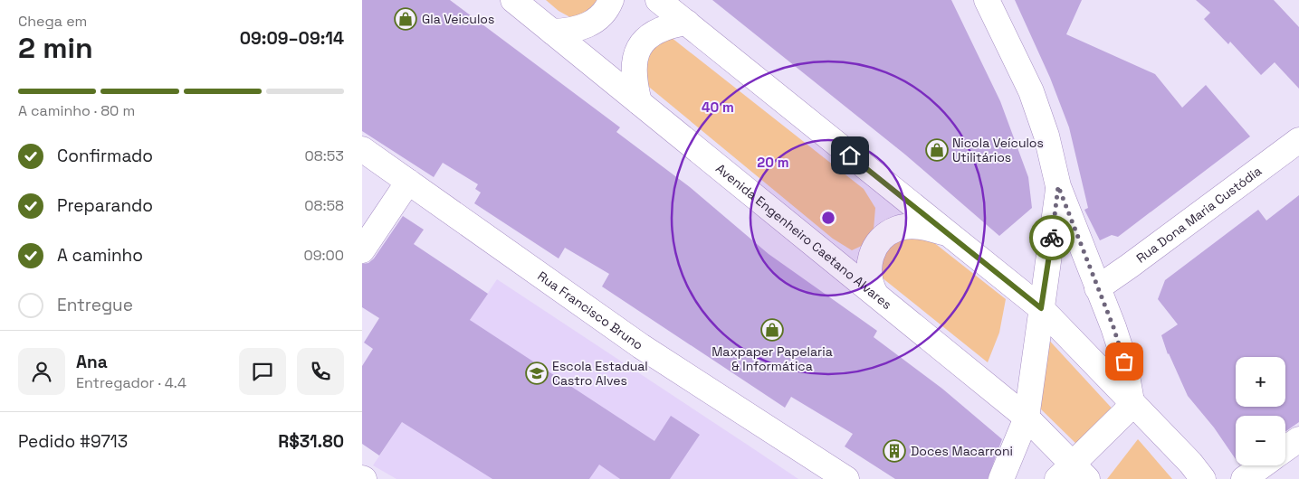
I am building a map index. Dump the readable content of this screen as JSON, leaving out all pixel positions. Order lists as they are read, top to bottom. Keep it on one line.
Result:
{"streets":{"main road":["Rua Dona Maria Custódia","Avenida Engenheiro Caetano Alvares","Rua Francisco Bruno"]},"places":{"shop":["Gla Veiculos","Nicola Veículos Utilitários","Maxpaper Papelaria & Informática"],"school or university":["Escola Estadual Castro Alves"],"building":["Doces Macarroni"]},"page":{"heading":["2 min","Chega em","09:09–09:14"],"panel":["Ana","Entregador · 4.4","Pedido #9713","R$31.80"],"bar":"A caminho · 80 m","list":[["Confirmado","08:53"],["Preparando","08:58"],["A caminho","09:00"],"Entregue"],"map_buttons":["+","−"]},"rings":["40 m","20 m"]}
